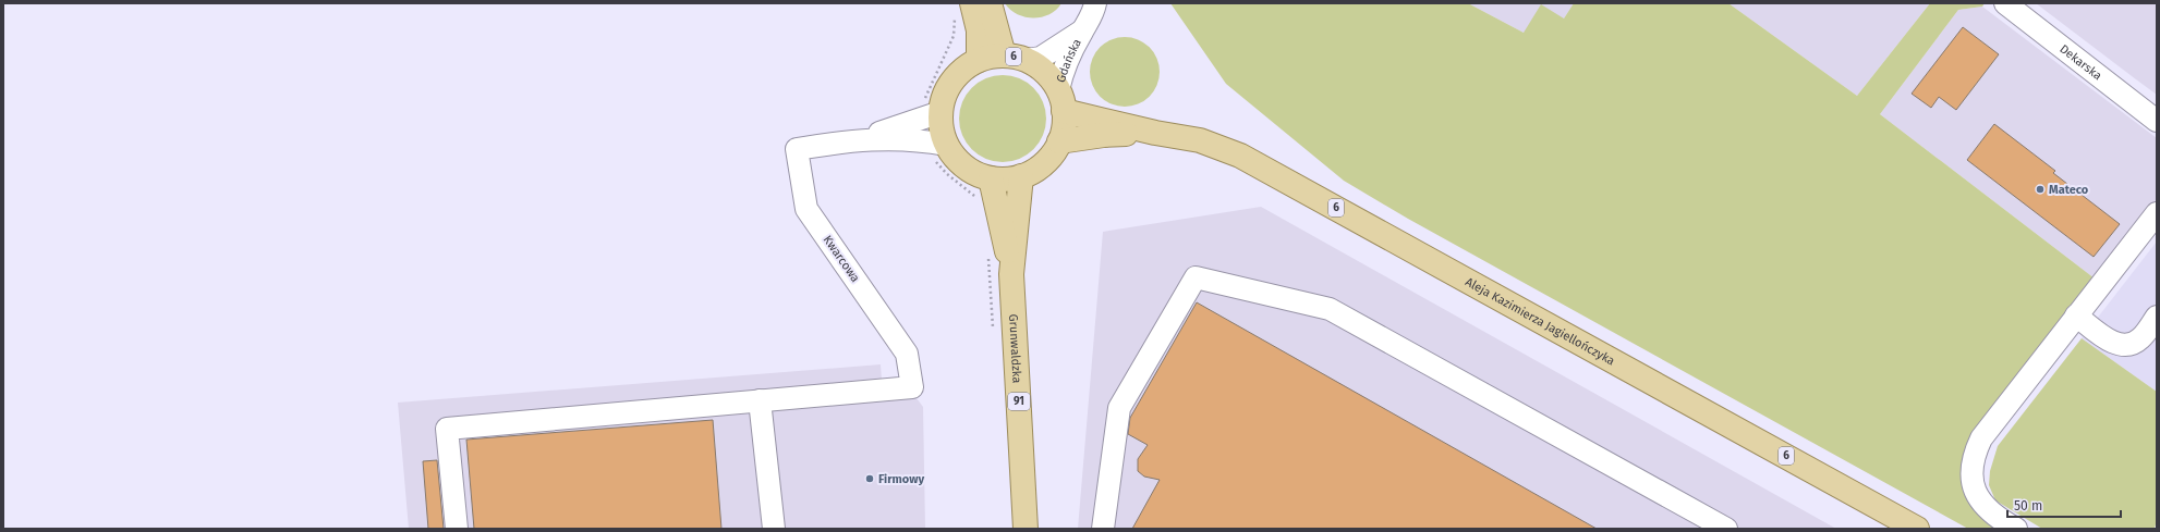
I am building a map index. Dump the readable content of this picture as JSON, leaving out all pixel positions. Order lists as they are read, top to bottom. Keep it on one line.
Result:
{"streets":{"main road":["6","Aleja Kazimierza Jagiellończyka","Grunwaldzka","91"],"street":["Gdańska","Dekarska","Kwarcowa"]},"crossings":[["6","Gdańska"],["6","Kwarcowa"],["6","Aleja Kazimierza Jagiellończyka"],["6","Grunwaldzka"],["Gdańska","Kwarcowa"],["Gdańska","Aleja Kazimierza Jagiellończyka"],["Gdańska","Grunwaldzka"],["Kwarcowa","Aleja Kazimierza Jagiellończyka"],["Kwarcowa","Grunwaldzka"],["Aleja Kazimierza Jagiellończyka","Grunwaldzka"]],"places":["Mateco","Firmowy"],"scale_bar":"50 m"}
